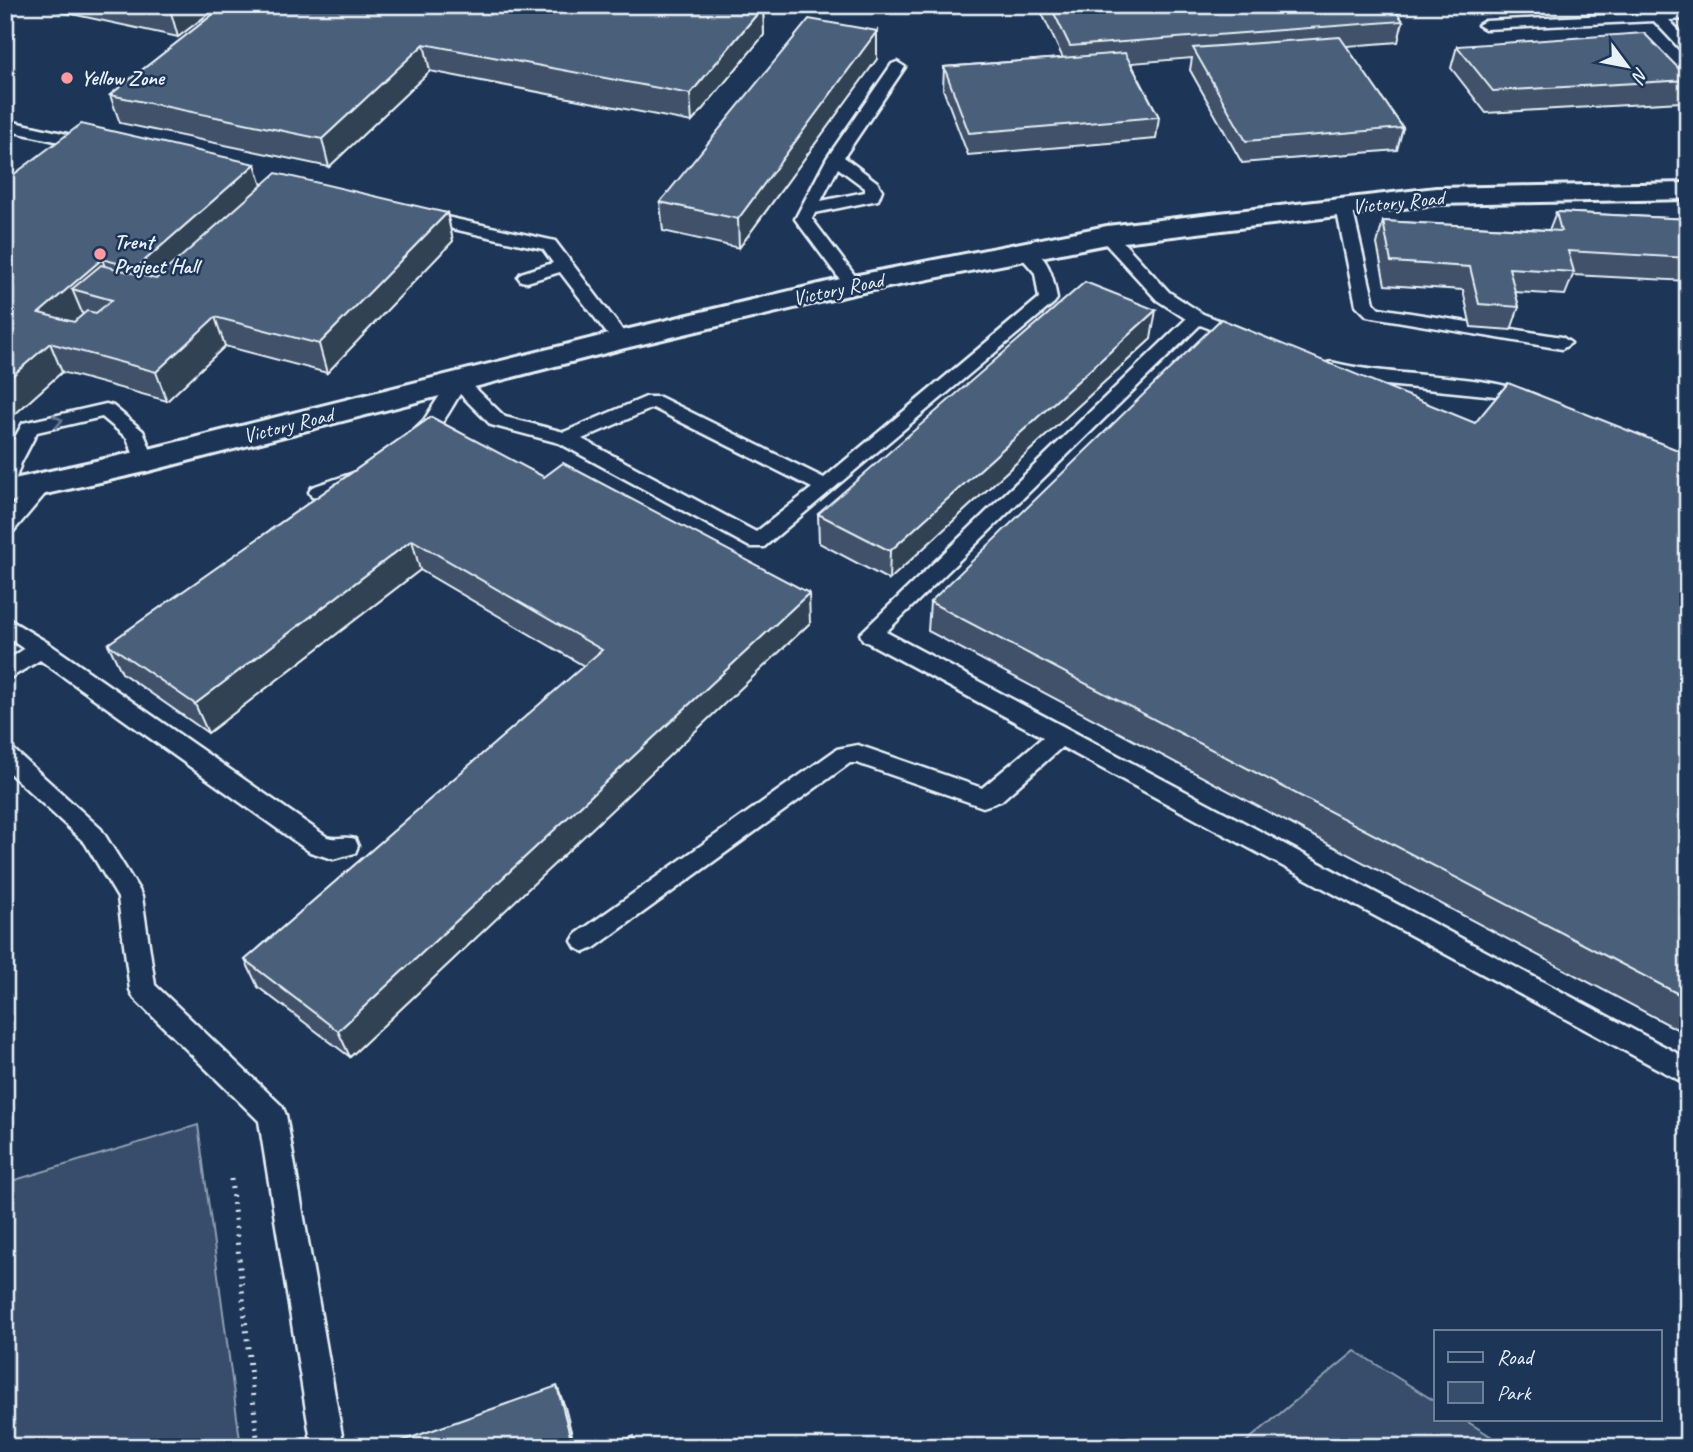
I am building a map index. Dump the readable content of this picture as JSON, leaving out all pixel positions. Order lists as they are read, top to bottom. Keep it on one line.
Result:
{"streets":{"street":["Victory Road"]},"places":["Yellow Zone","Trent Project Hall"],"legend":["Road","Park"],"north":"bottom right"}
